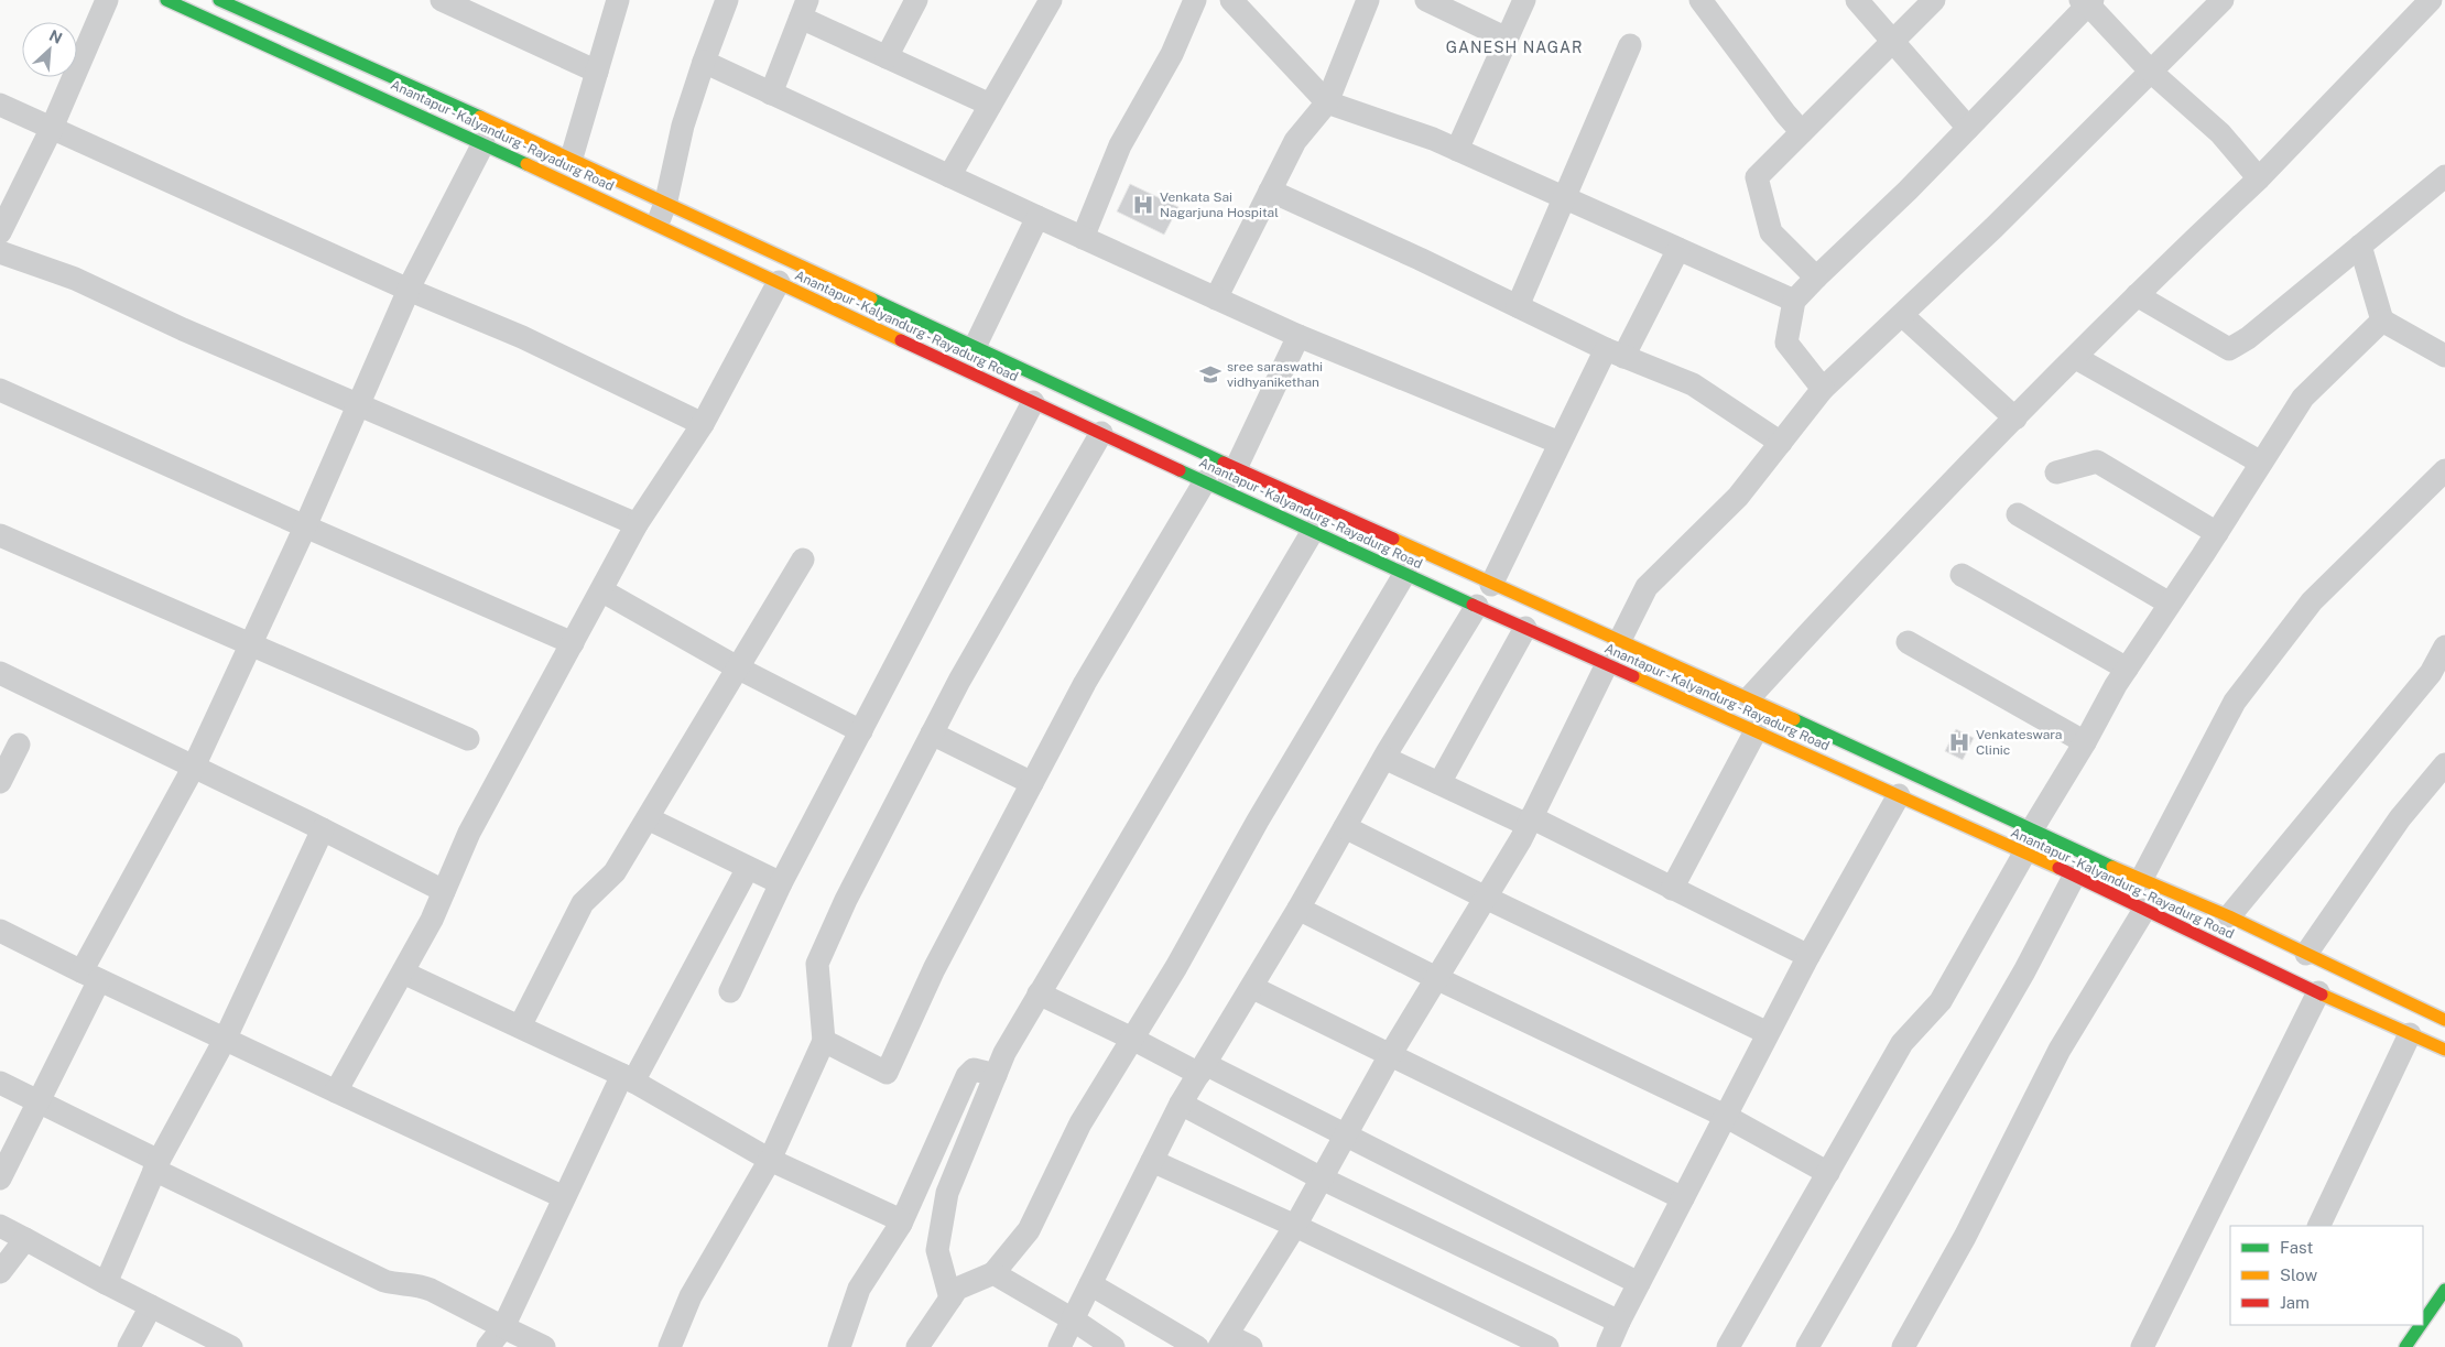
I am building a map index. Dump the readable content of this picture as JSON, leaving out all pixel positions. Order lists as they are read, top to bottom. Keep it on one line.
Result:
{"streets":{"main road":["Anantapur - Kalyandurg - Rayadurg Road"]},"districts":["GANESH NAGAR"],"places":{"hospital":["Venkata Sai Nagarjuna Hospital","Venkateswara Clinic"],"school or university":["sree saraswathi vidhyanikethan"]},"legend":["Fast","Slow","Jam"],"north":"top right"}
